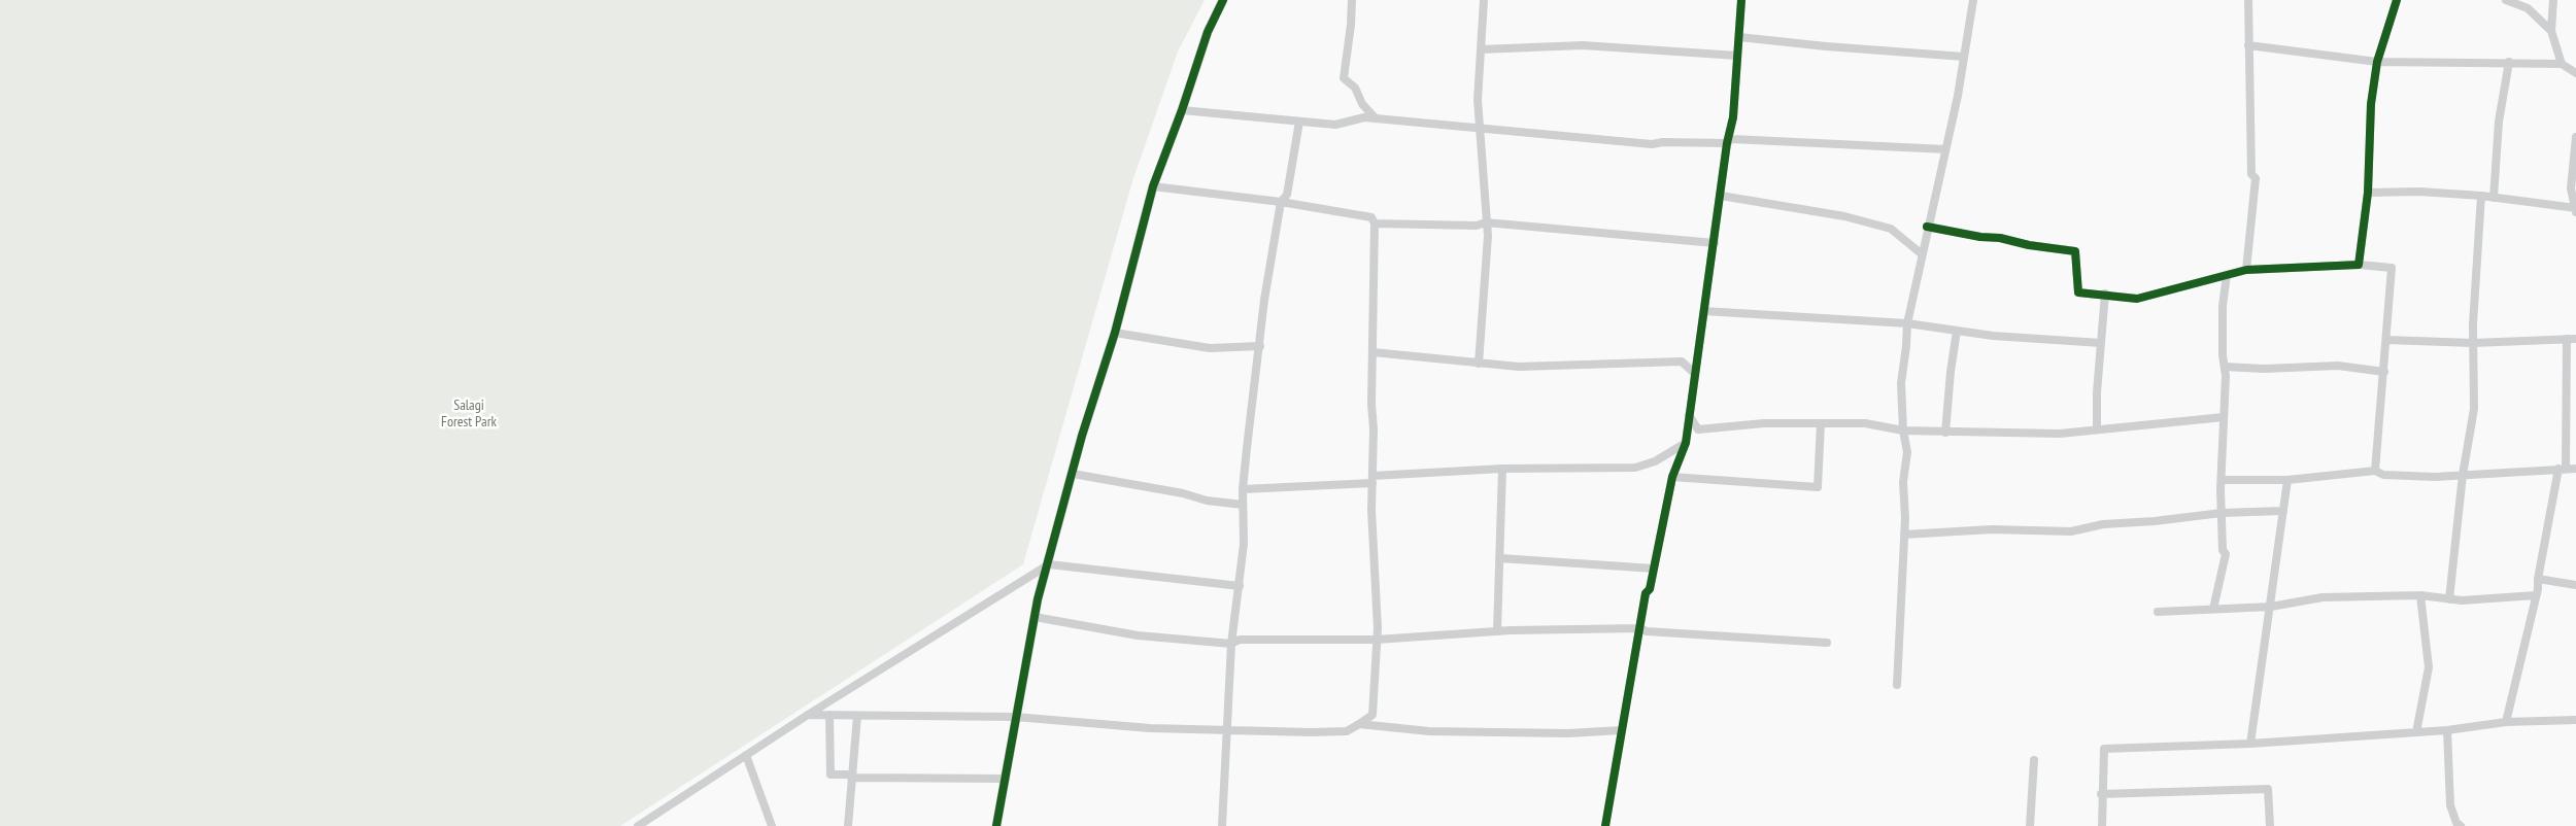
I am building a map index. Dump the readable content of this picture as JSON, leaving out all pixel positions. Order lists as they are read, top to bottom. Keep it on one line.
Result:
{"parks":["Salagi Forest Park"]}
